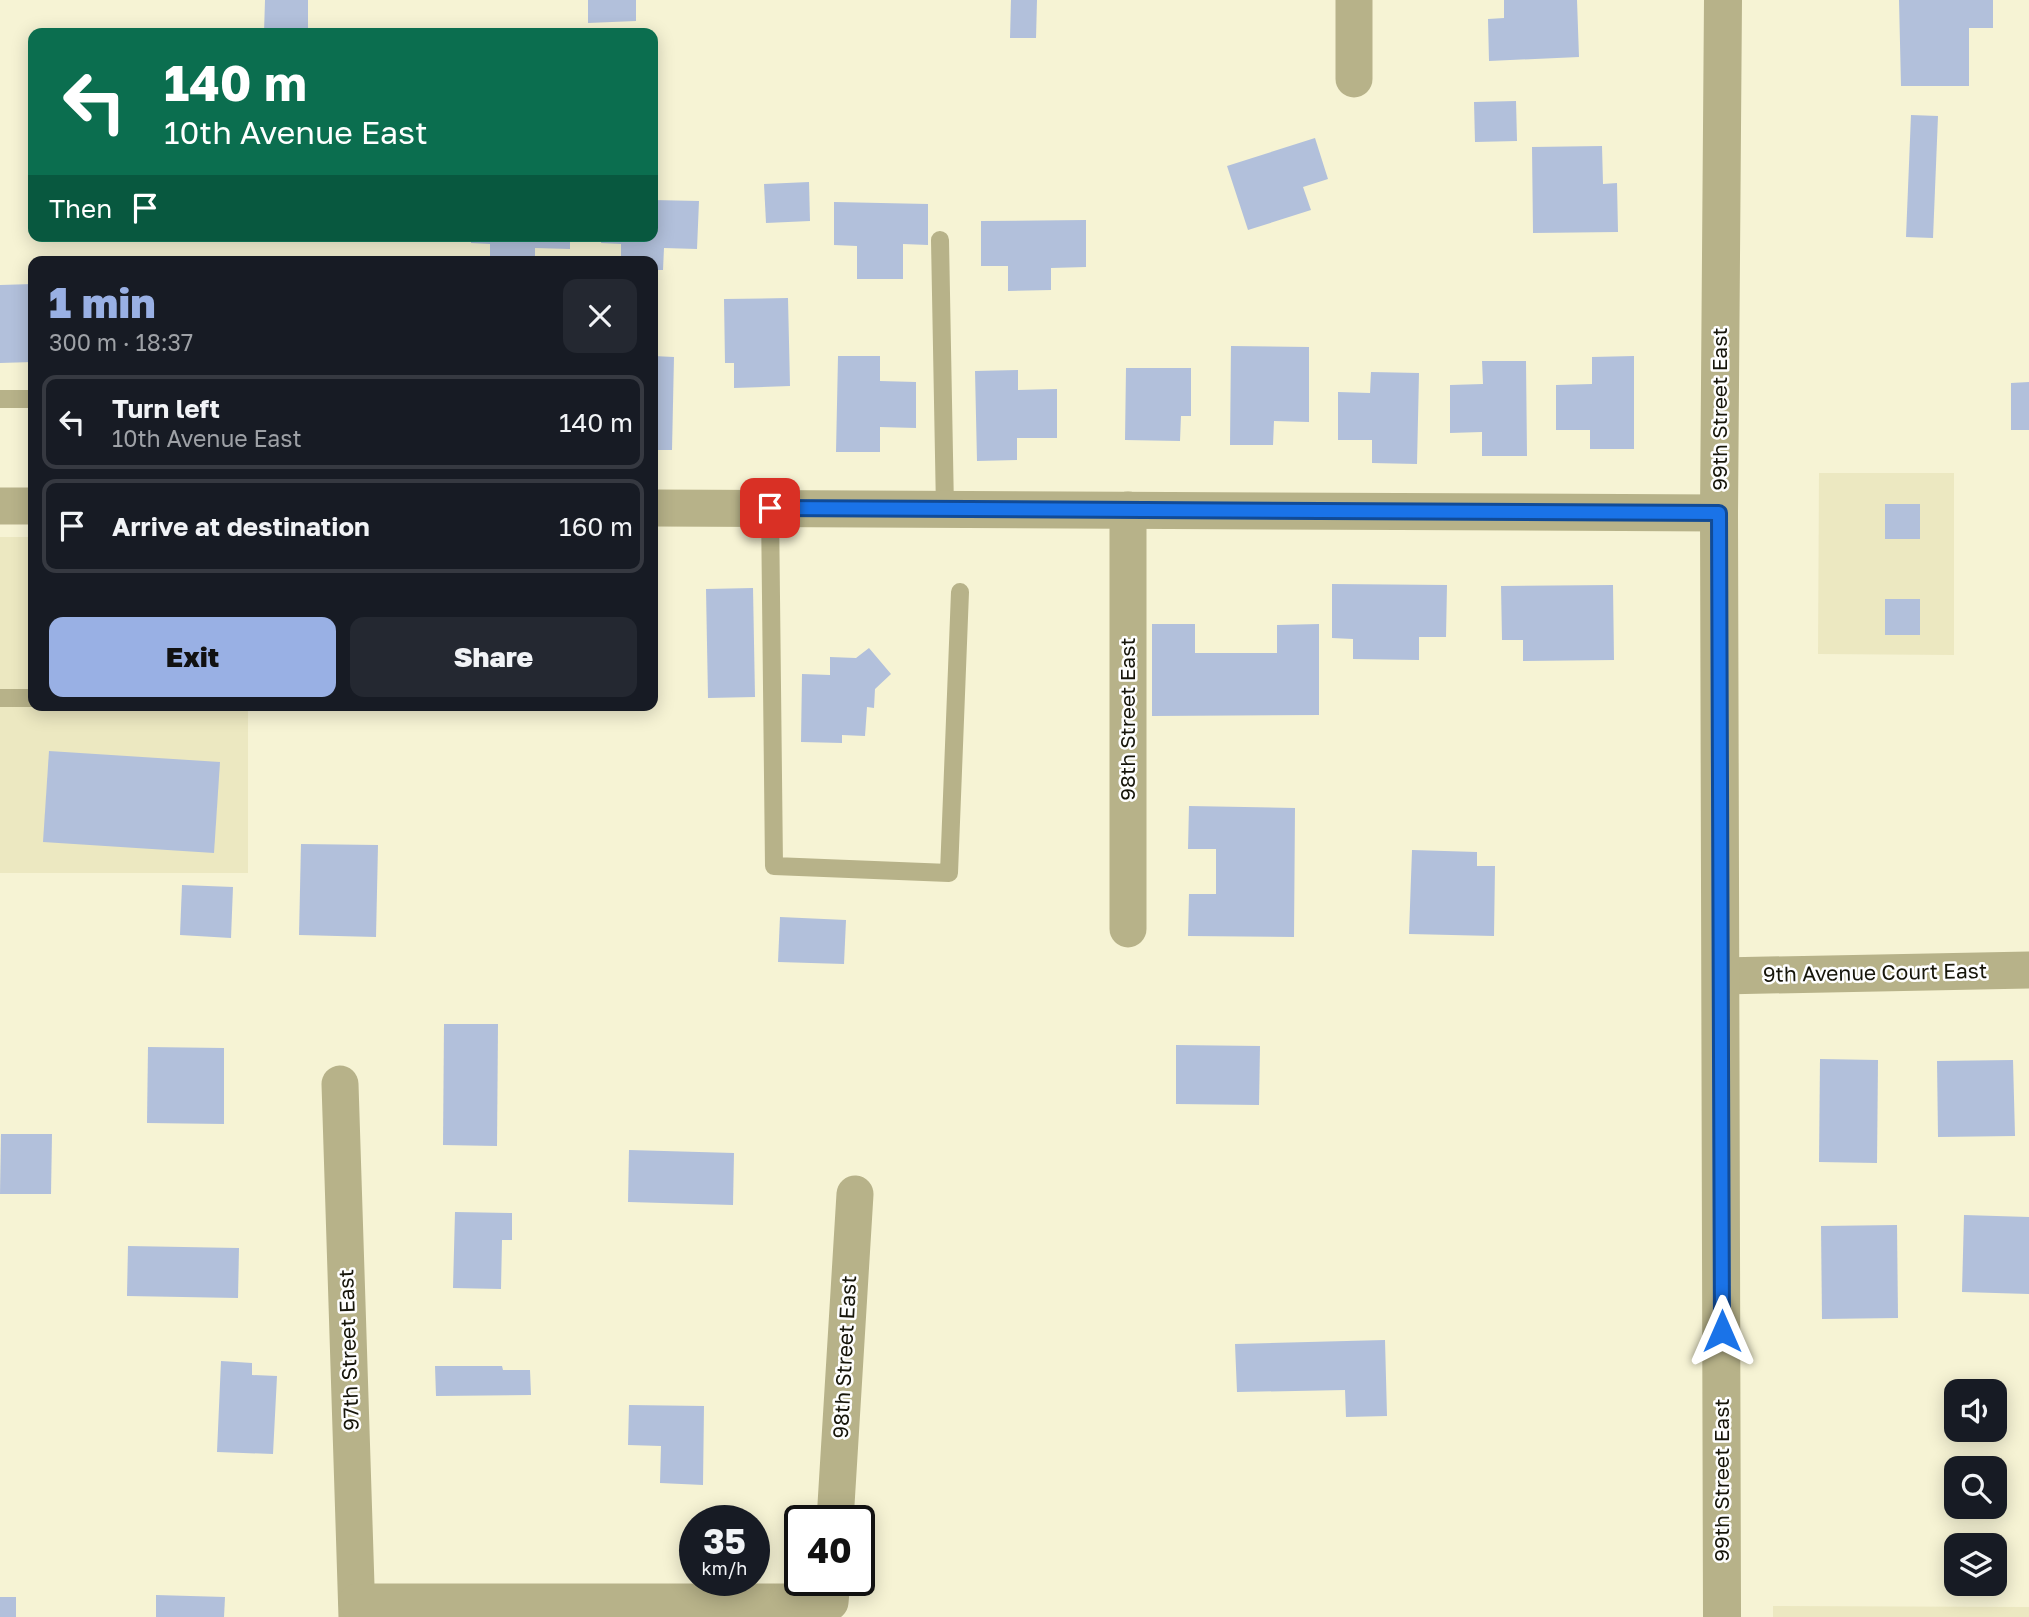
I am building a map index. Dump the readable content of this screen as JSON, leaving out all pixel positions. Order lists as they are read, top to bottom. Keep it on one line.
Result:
{"streets":{"street":["99th Street East","98th Street East","9th Avenue Court East","97th Street East"]},"crossings":[["99th Street East","9th Avenue Court East"]],"page":{"turn":["140 m","10th Avenue East"],"then":"Then","heading":["1 min","300 m · 18:37"],"list":[{"name":"Turn left","note":"10th Avenue East","value":"140 m"},{"name":"Arrive at destination","value":"160 m"}],"buttons":["Exit","Share"],"speed":"35 km/h","limit":"40"}}
